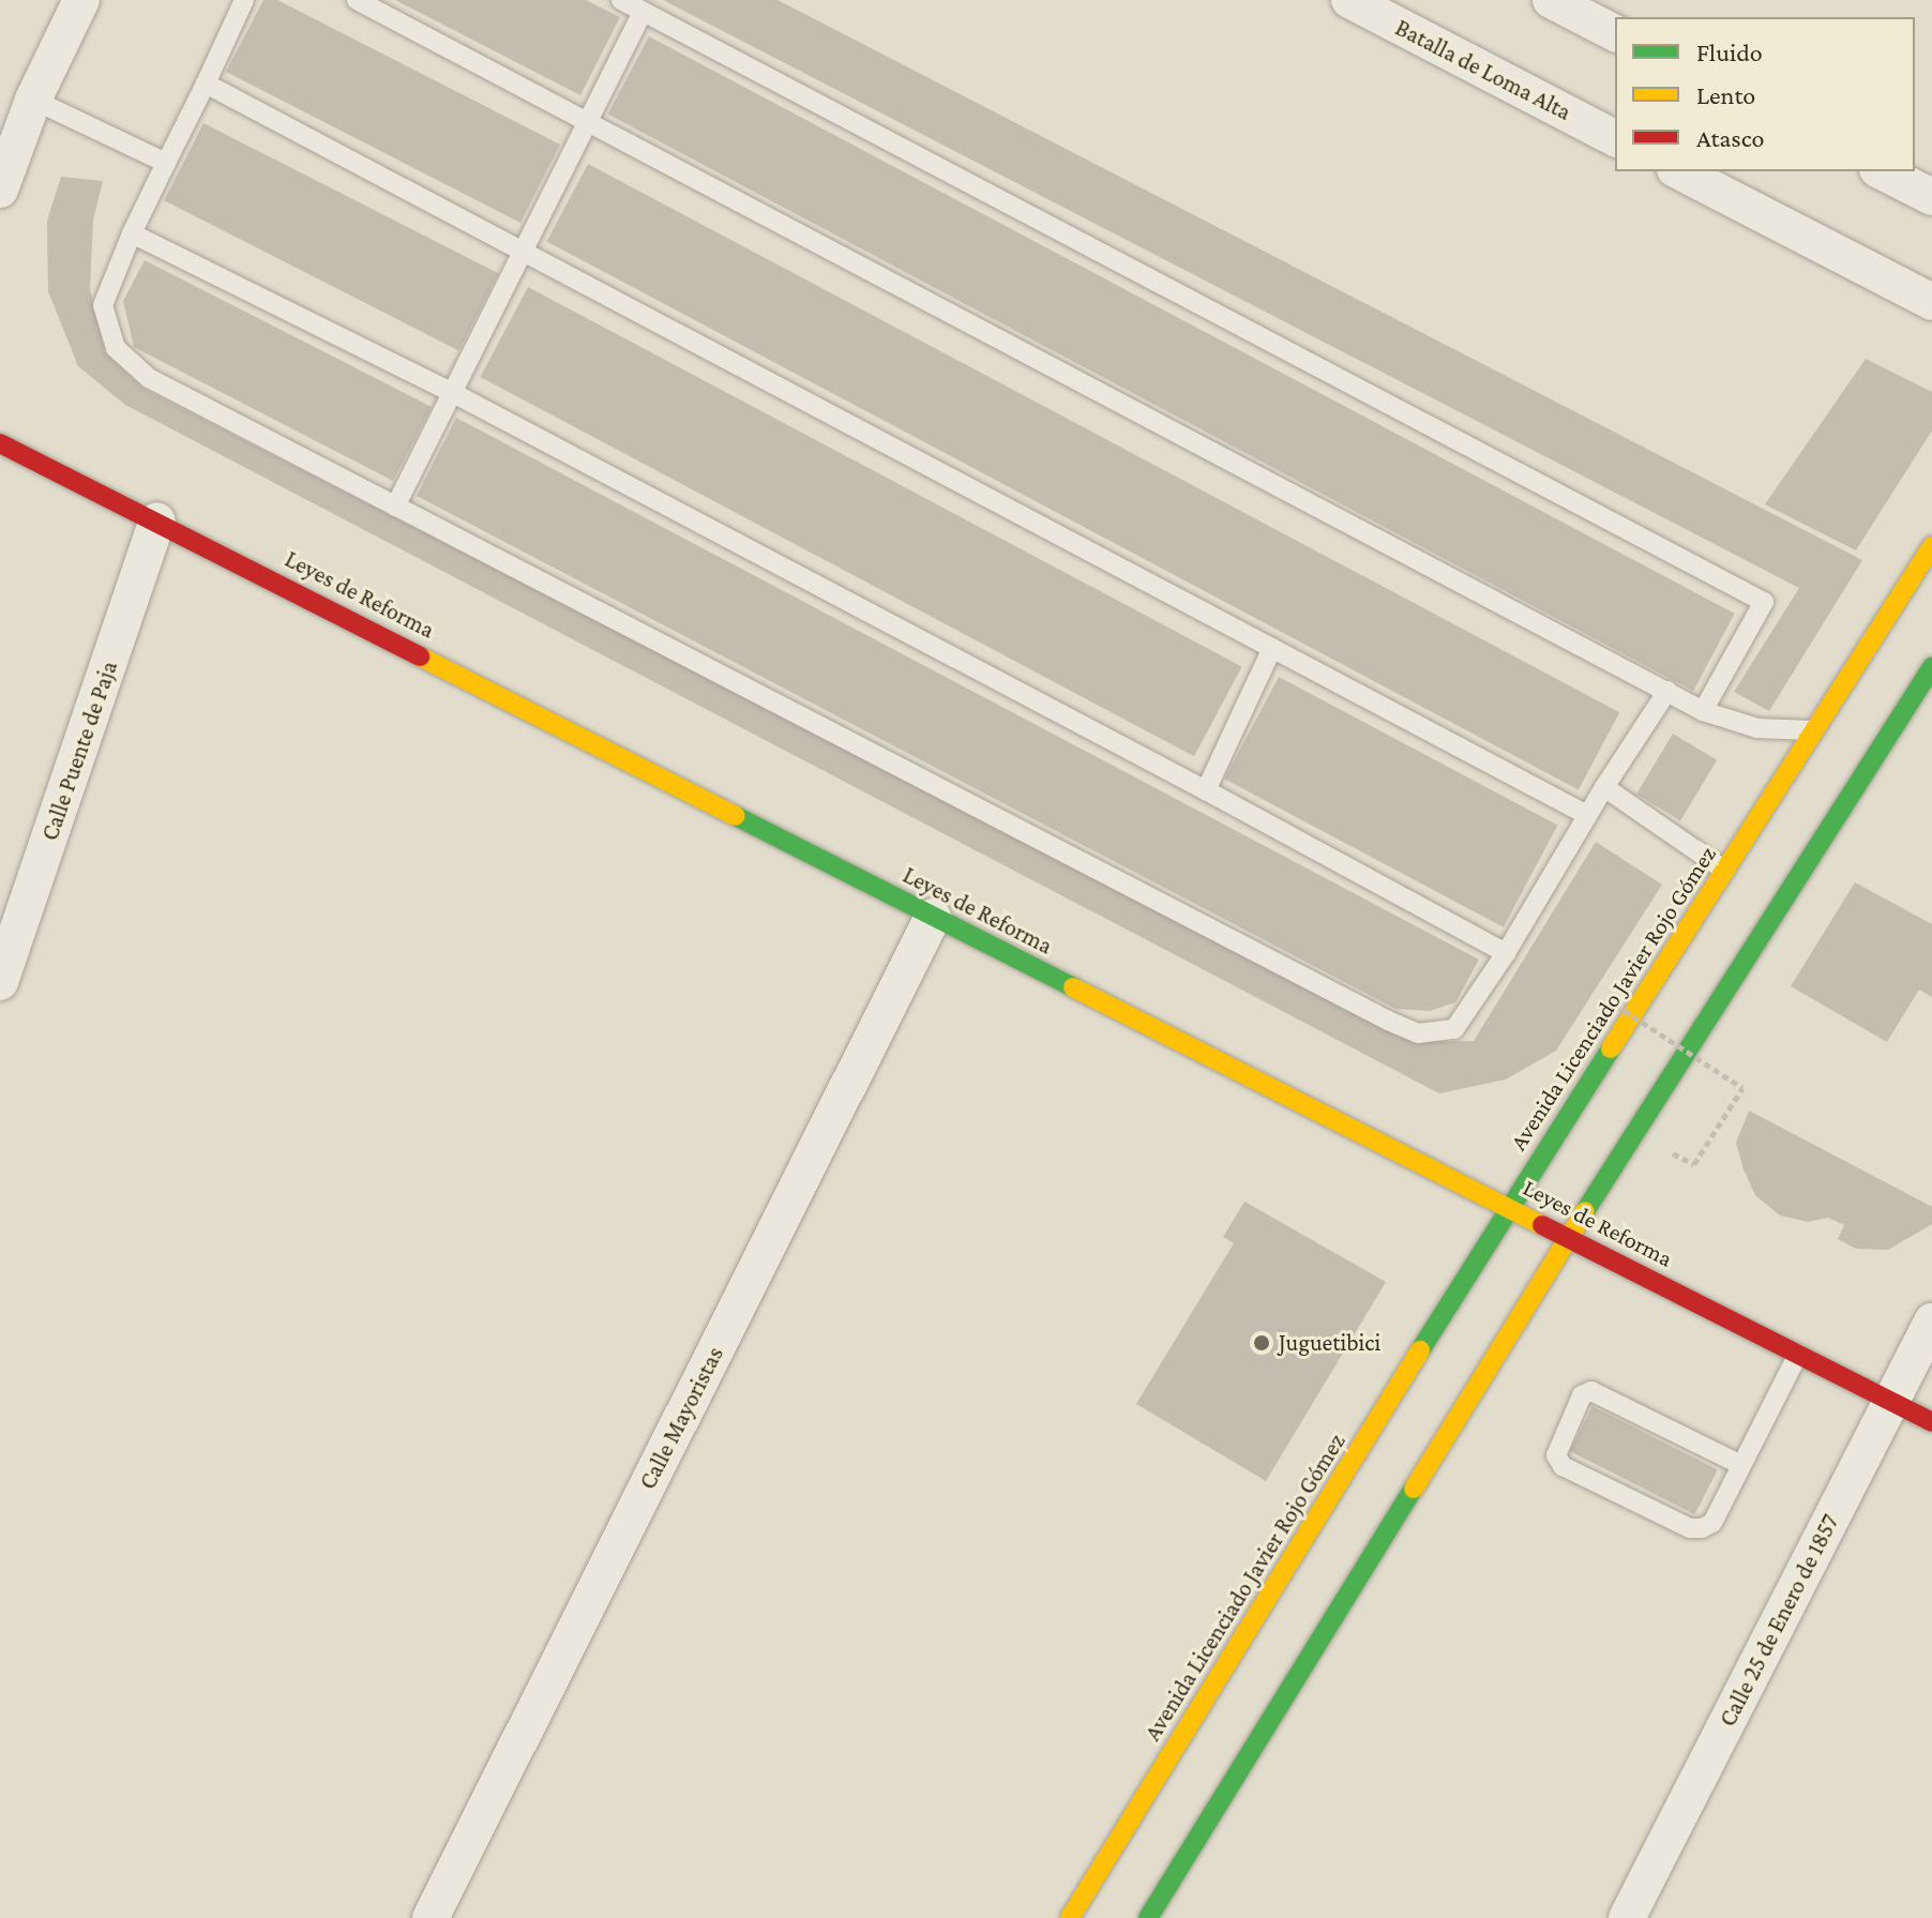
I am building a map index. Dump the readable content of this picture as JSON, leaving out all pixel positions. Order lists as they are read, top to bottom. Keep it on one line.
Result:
{"streets":{"main road":["Leyes de Reforma","Avenida Licenciado Javier Rojo Gómez"],"street":["Batalla de Loma Alta","Calle Puente de Paja","Calle Mayoristas","Calle 25 de Enero de 1857"]},"crossings":[["Leyes de Reforma","Calle Puente de Paja"],["Leyes de Reforma","Avenida Licenciado Javier Rojo Gómez"],["Leyes de Reforma","Calle Mayoristas"],["Leyes de Reforma","Calle 25 de Enero de 1857"]],"places":["Juguetibici"],"legend":["Fluido","Lento","Atasco"]}
